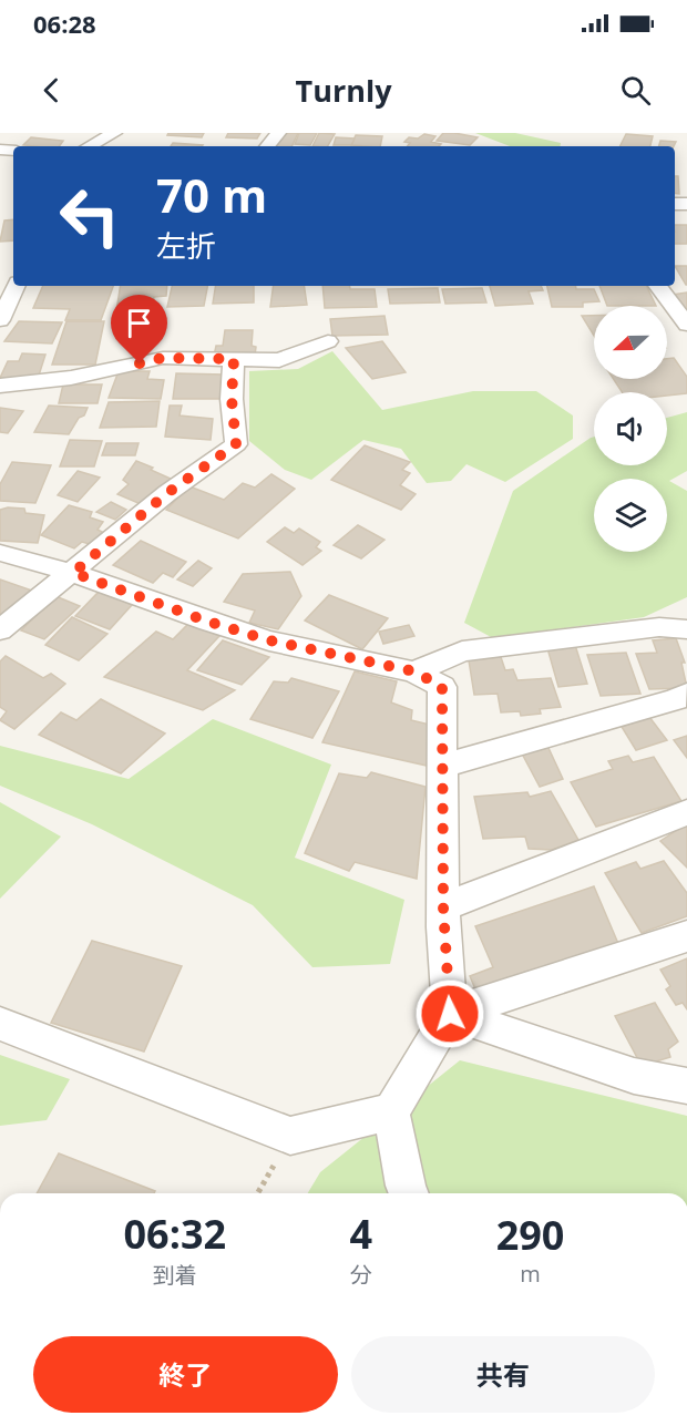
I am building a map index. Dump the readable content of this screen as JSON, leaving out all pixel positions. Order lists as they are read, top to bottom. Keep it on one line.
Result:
{"north":"left","page":{"status":"06:28","header":"Turnly","turn":["70 m","左折"],"eta":["06:32","到着","4","分","290","m"],"buttons":["終了","共有"]}}
